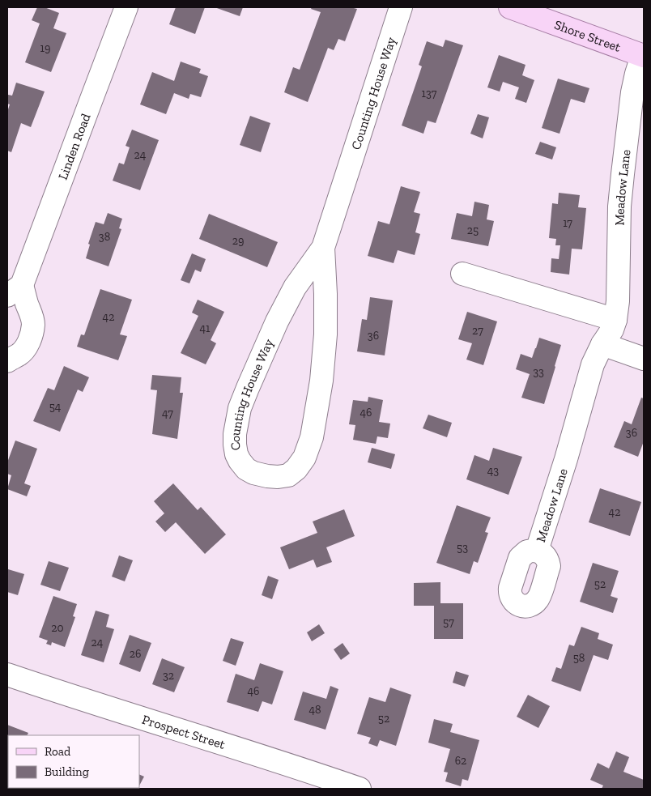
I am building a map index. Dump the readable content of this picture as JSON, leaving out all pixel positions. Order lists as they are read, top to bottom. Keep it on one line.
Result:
{"streets":{"main road":["Shore Street"],"street":["Counting House Way","Linden Road","Meadow Lane","Prospect Street"]},"crossings":[["Shore Street","Meadow Lane"]],"house_numbers":["19","137","24","17","25","38","29","42","41","27","36","33","54","46","47","36","43","42","53","52","57","20","24","26","58","32","46","48","52","62"],"legend":["Road","Building"]}
